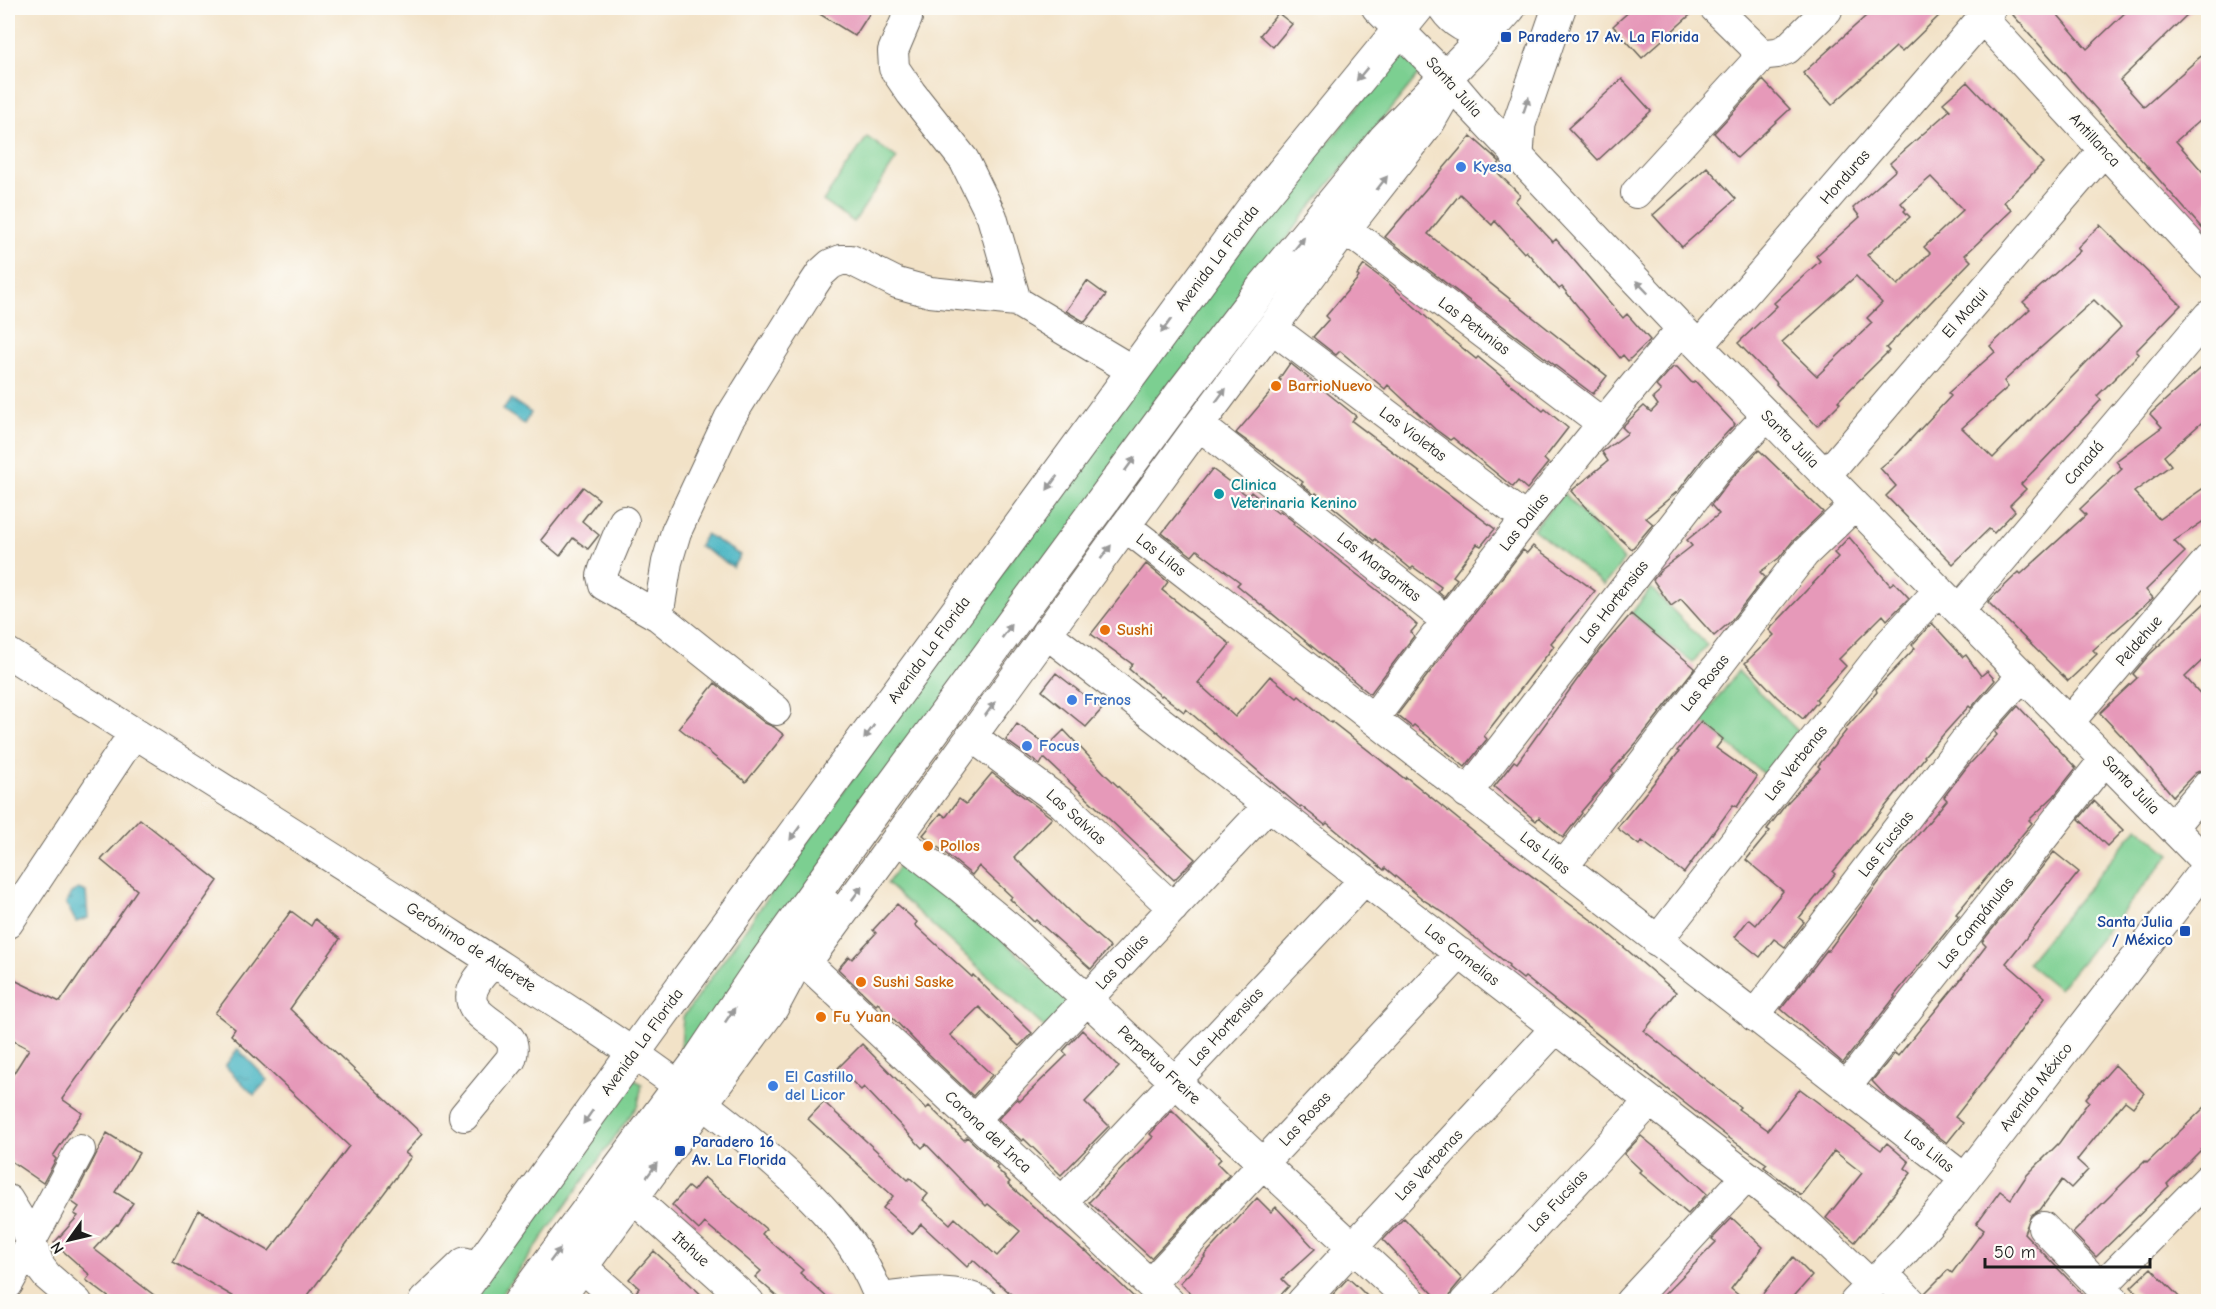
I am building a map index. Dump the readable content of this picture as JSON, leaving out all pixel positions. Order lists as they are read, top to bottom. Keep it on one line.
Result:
{"streets":{"main road":["Avenida La Florida"],"street":["Santa Julia","Antillanca","Honduras","El Maqui","Las Petunias","Las Violetas","Canadá","Las Dalias","Las Lilas","Las Margaritas","Las Hortensias","Peldehue","Las Rosas","Las Verbenas","Las Salvias","Las Fucsias","Las Campánulas","Gerónimo de Alderete","Las Camelias","Perpetua Freire","Avenida México","Corona del Inca","Itahue"]},"crossings":[["Santa Julia","Honduras"],["Santa Julia","Avenida La Florida"],["Santa Julia","El Maqui"],["Santa Julia","Canadá"],["Santa Julia","Las Dalias"],["Santa Julia","Las Hortensias"],["Santa Julia","Peldehue"],["Santa Julia","Las Rosas"],["Santa Julia","Las Verbenas"],["Santa Julia","Las Fucsias"],["Santa Julia","Las Campánulas"],["Santa Julia","Avenida México"],["Antillanca","Honduras"],["Antillanca","El Maqui"],["Honduras","Las Dalias"],["Avenida La Florida","Gerónimo de Alderete"],["Las Petunias","Las Dalias"],["Las Violetas","Las Dalias"],["Canadá","Las Verbenas"],["Las Dalias","Las Lilas"],["Las Dalias","Las Margaritas"],["Las Dalias","Las Salvias"],["Las Dalias","Las Camelias"],["Las Dalias","Perpetua Freire"],["Las Dalias","Corona del Inca"],["Las Lilas","Las Hortensias"],["Las Lilas","Las Rosas"],["Las Lilas","Las Verbenas"],["Las Lilas","Las Fucsias"],["Las Lilas","Las Campánulas"],["Las Lilas","Avenida México"],["Las Hortensias","Las Camelias"],["Las Hortensias","Perpetua Freire"],["Las Hortensias","Corona del Inca"],["Las Rosas","Las Camelias"],["Las Rosas","Perpetua Freire"],["Las Rosas","Corona del Inca"],["Las Verbenas","Las Camelias"],["Las Verbenas","Perpetua Freire"],["Las Fucsias","Las Camelias"],["Las Camelias","Avenida México"]],"places":{"transit":["Paradero 17 Av. La Florida","Santa Julia / México","Paradero 16 Av. La Florida"],"other":["Kyesa","BarrioNuevo","Clinica Veterinaria Kenino","Sushi","Frenos","Focus","Pollos","Sushi Saske","Fu Yuan","El Castillo del Licor"]},"scale_bar":"50 m","north":"bottom left"}
